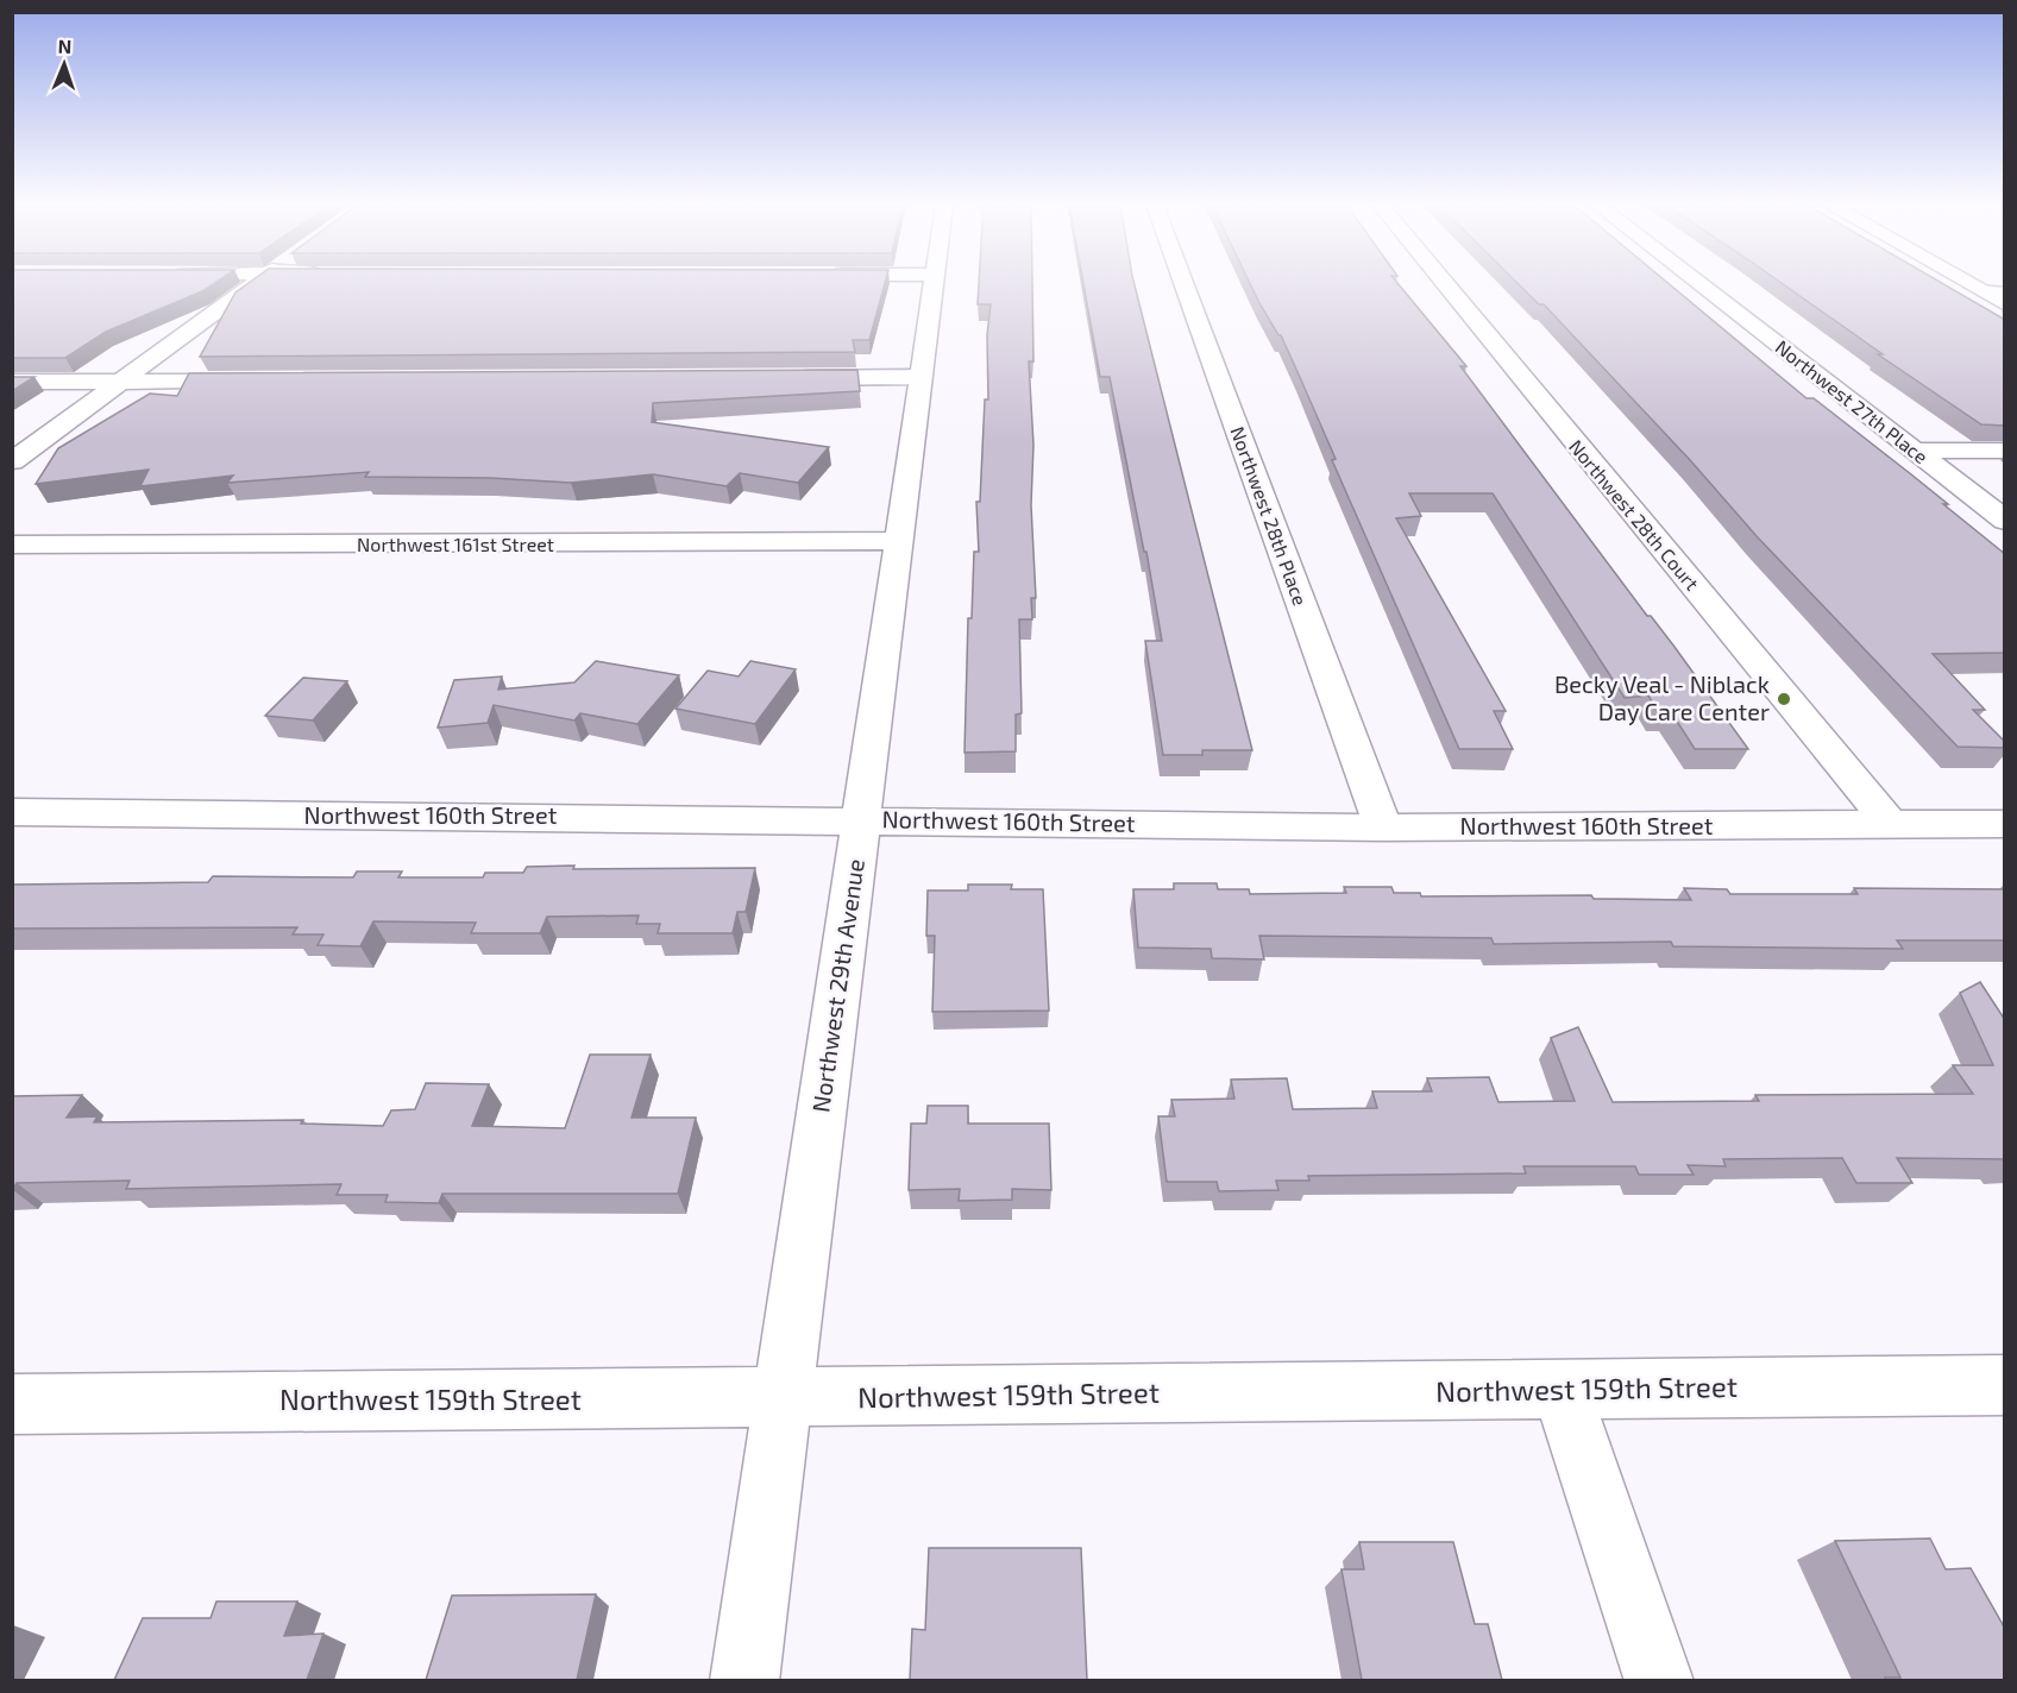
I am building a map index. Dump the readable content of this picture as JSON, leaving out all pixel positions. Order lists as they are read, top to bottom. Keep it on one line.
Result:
{"streets":{"street":["Northwest 27th Place","Northwest 28th Court","Northwest 28th Place","Northwest 161st Street","Northwest 160th Street","Northwest 29th Avenue","Northwest 159th Street"]},"crossings":[["Northwest 28th Court","Northwest 160th Street"],["Northwest 28th Place","Northwest 160th Street"],["Northwest 161st Street","Northwest 29th Avenue"],["Northwest 160th Street","Northwest 29th Avenue"],["Northwest 29th Avenue","Northwest 159th Street"]],"places":["Becky Veal - Niblack Day Care Center"],"north":"top"}
